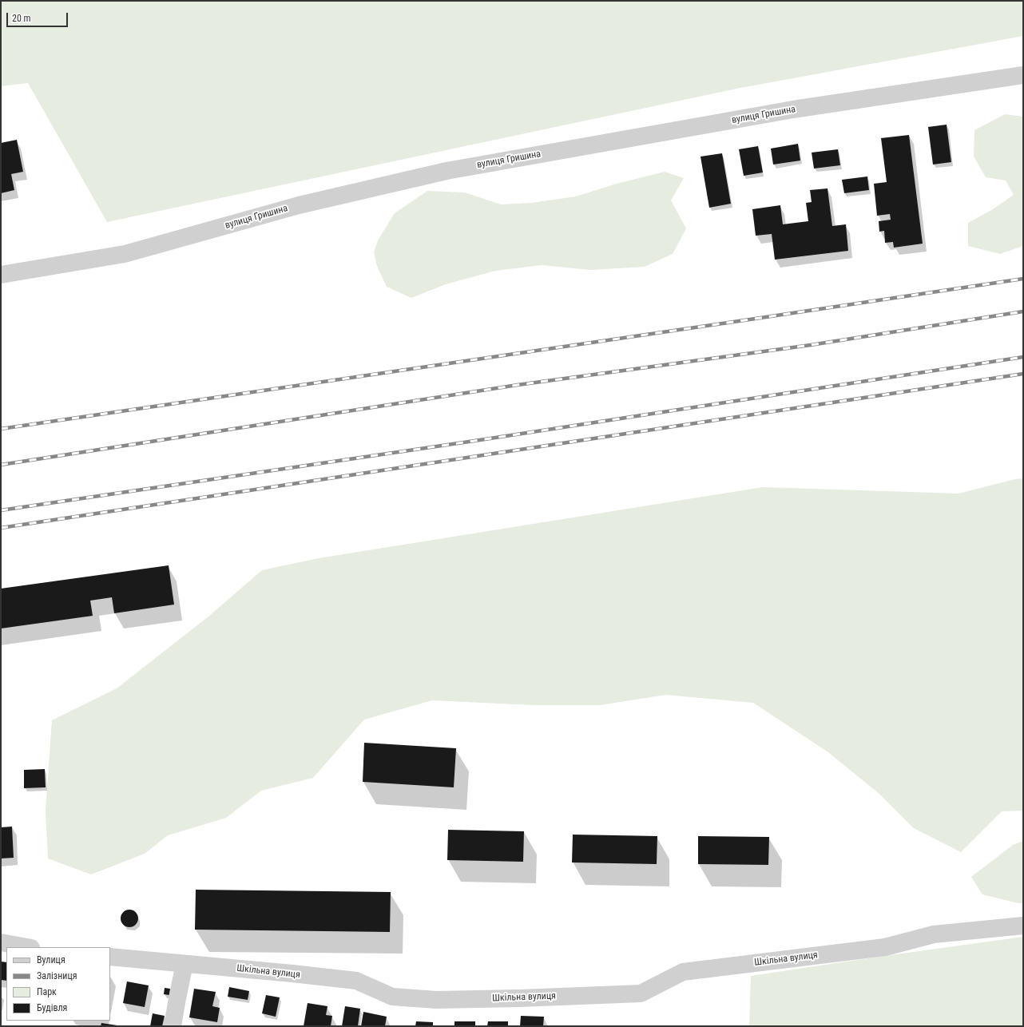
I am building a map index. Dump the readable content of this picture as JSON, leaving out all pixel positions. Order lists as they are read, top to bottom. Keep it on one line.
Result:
{"streets":{"street":["вулиця Гришина","Шкільна вулиця"]},"legend":["Вулиця","Залізниця","Парк","Будівля"],"scale_bar":"20 m"}
